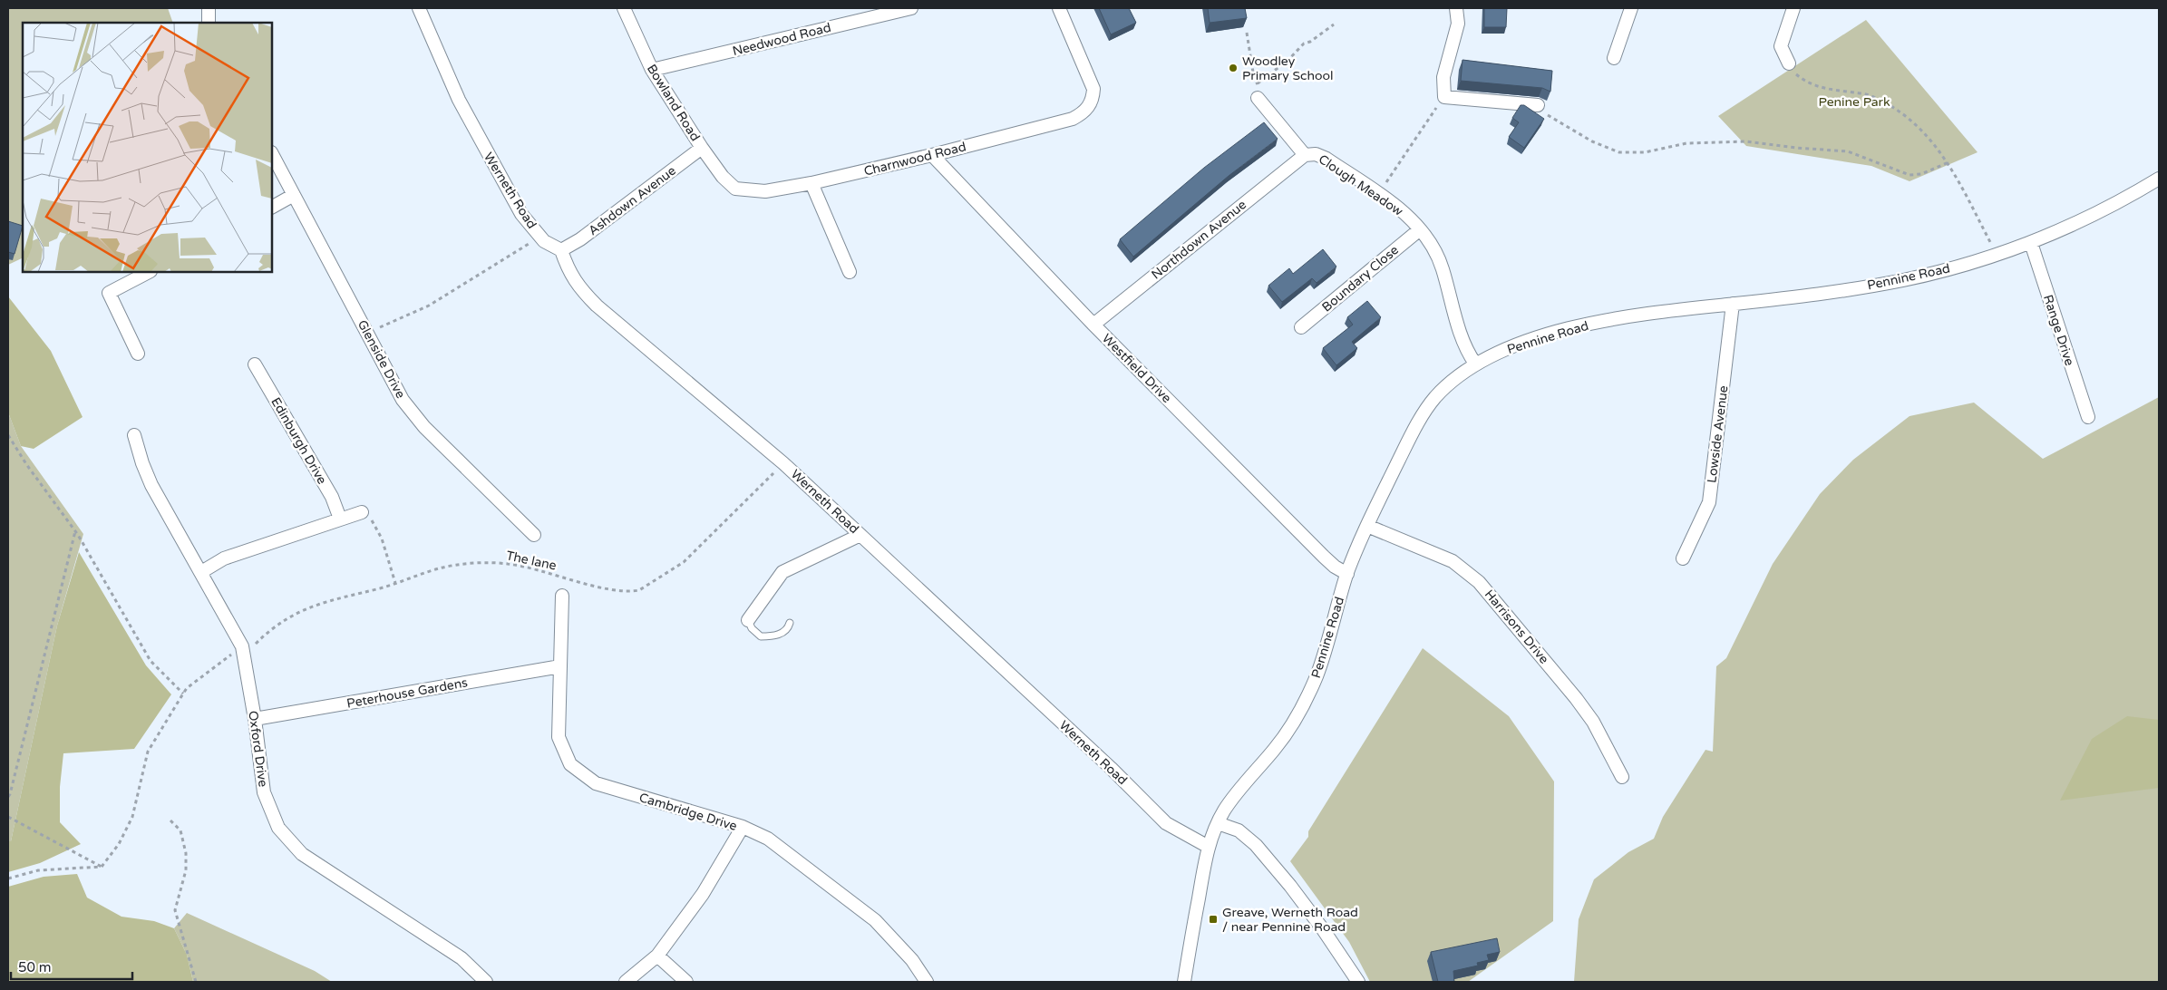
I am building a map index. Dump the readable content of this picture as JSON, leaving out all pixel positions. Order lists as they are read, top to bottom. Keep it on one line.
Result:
{"streets":{"street":["Needwood Road","Bowland Road","Charnwood Road","Clough Meadow","Werneth Road","Ashdown Avenue","Northdown Avenue","Pennine Road","Boundary Close","Range Drive","Glenside Drive","Westfield Drive","Lowside Avenue","Edinburgh Drive","Harrisons Drive","Peterhouse Gardens","Oxford Drive","Cambridge Drive"],"path":["The lane"]},"crossings":[["Needwood Road","Bowland Road"],["Bowland Road","Charnwood Road"],["Bowland Road","Ashdown Avenue"],["Charnwood Road","Westfield Drive"],["Clough Meadow","Northdown Avenue"],["Clough Meadow","Pennine Road"],["Clough Meadow","Boundary Close"],["Werneth Road","Ashdown Avenue"],["Werneth Road","Pennine Road"],["Werneth Road","The lane"],["Northdown Avenue","Westfield Drive"],["Pennine Road","Range Drive"],["Pennine Road","Westfield Drive"],["Pennine Road","Lowside Avenue"],["Pennine Road","Harrisons Drive"],["The lane","Oxford Drive"],["Peterhouse Gardens","Oxford Drive"],["Peterhouse Gardens","Cambridge Drive"]],"parks":["Penine Park"],"places":{"other":["Woodley Primary School"],"transit":["Greave, Werneth Road / near Pennine Road"]},"scale_bar":"50 m"}
